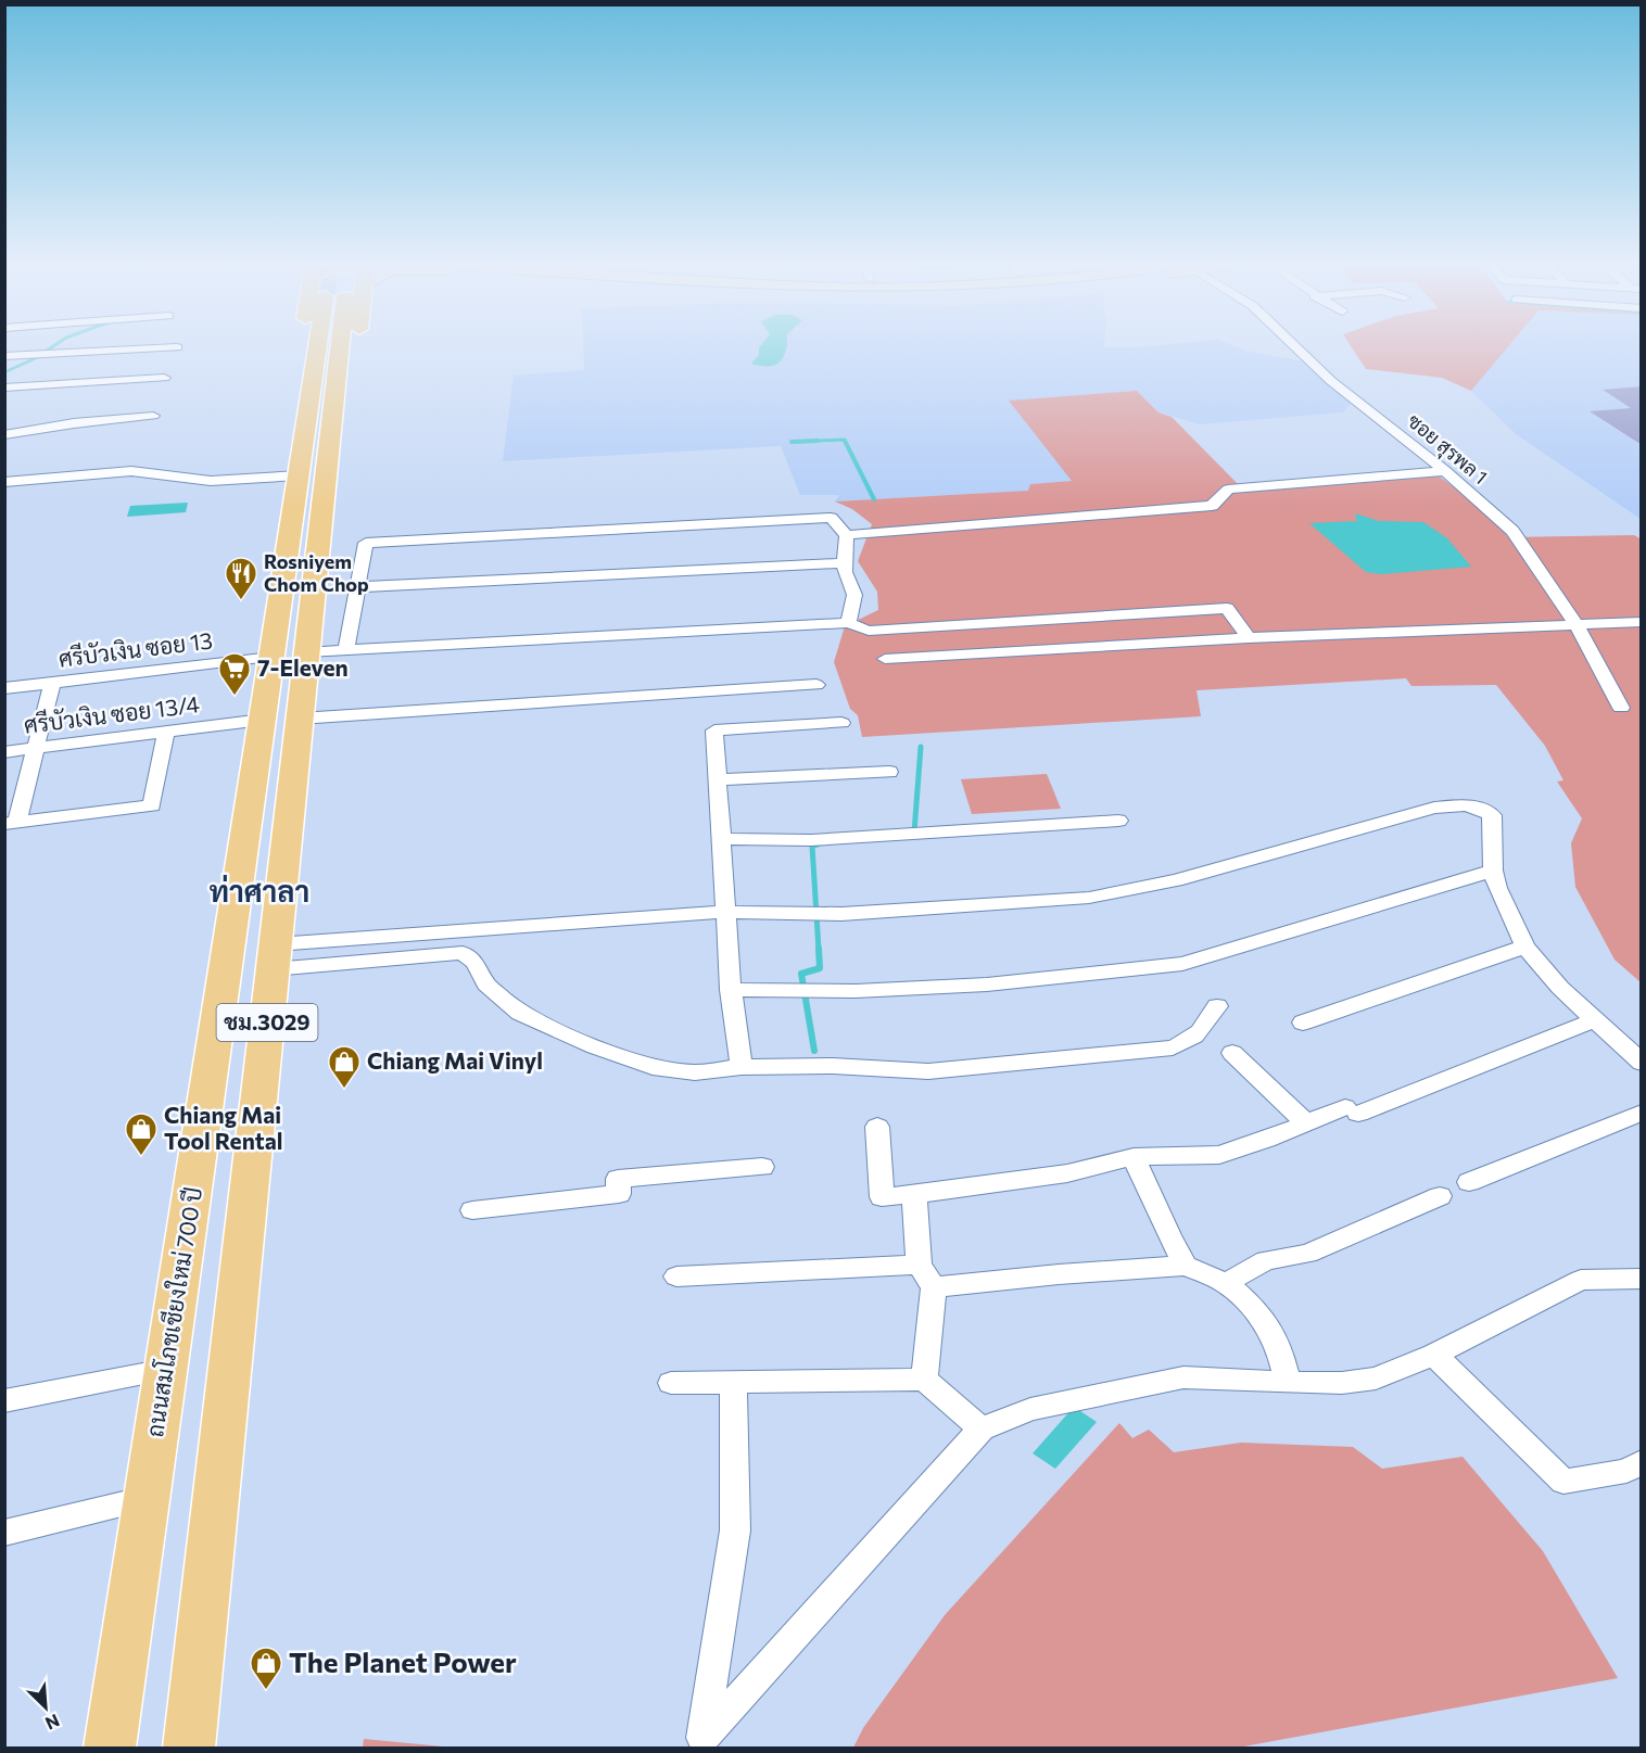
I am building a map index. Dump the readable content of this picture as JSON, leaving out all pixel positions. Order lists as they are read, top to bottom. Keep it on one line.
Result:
{"streets":{"main road":["ชม.3029","ถนนสมโภชเชียงใหม่ 700 ปี"],"street":["ซอย สุรพล 1","ศรีบัวเงิน ซอย 13","ศรีบัวเงิน ซอย 13/4"]},"crossings":[["ศรีบัวเงิน ซอย 13","ถนนสมโภชเชียงใหม่ 700 ปี"],["ศรีบัวเงิน ซอย 13/4","ถนนสมโภชเชียงใหม่ 700 ปี"]],"districts":["ท่าศาลา"],"places":{"restaurant":["Rosniyem Chom Chop"],"supermarket":["7-Eleven"],"shop":["Chiang Mai Vinyl","Chiang Mai Tool Rental","The Planet Power"]},"north":"bottom right"}
